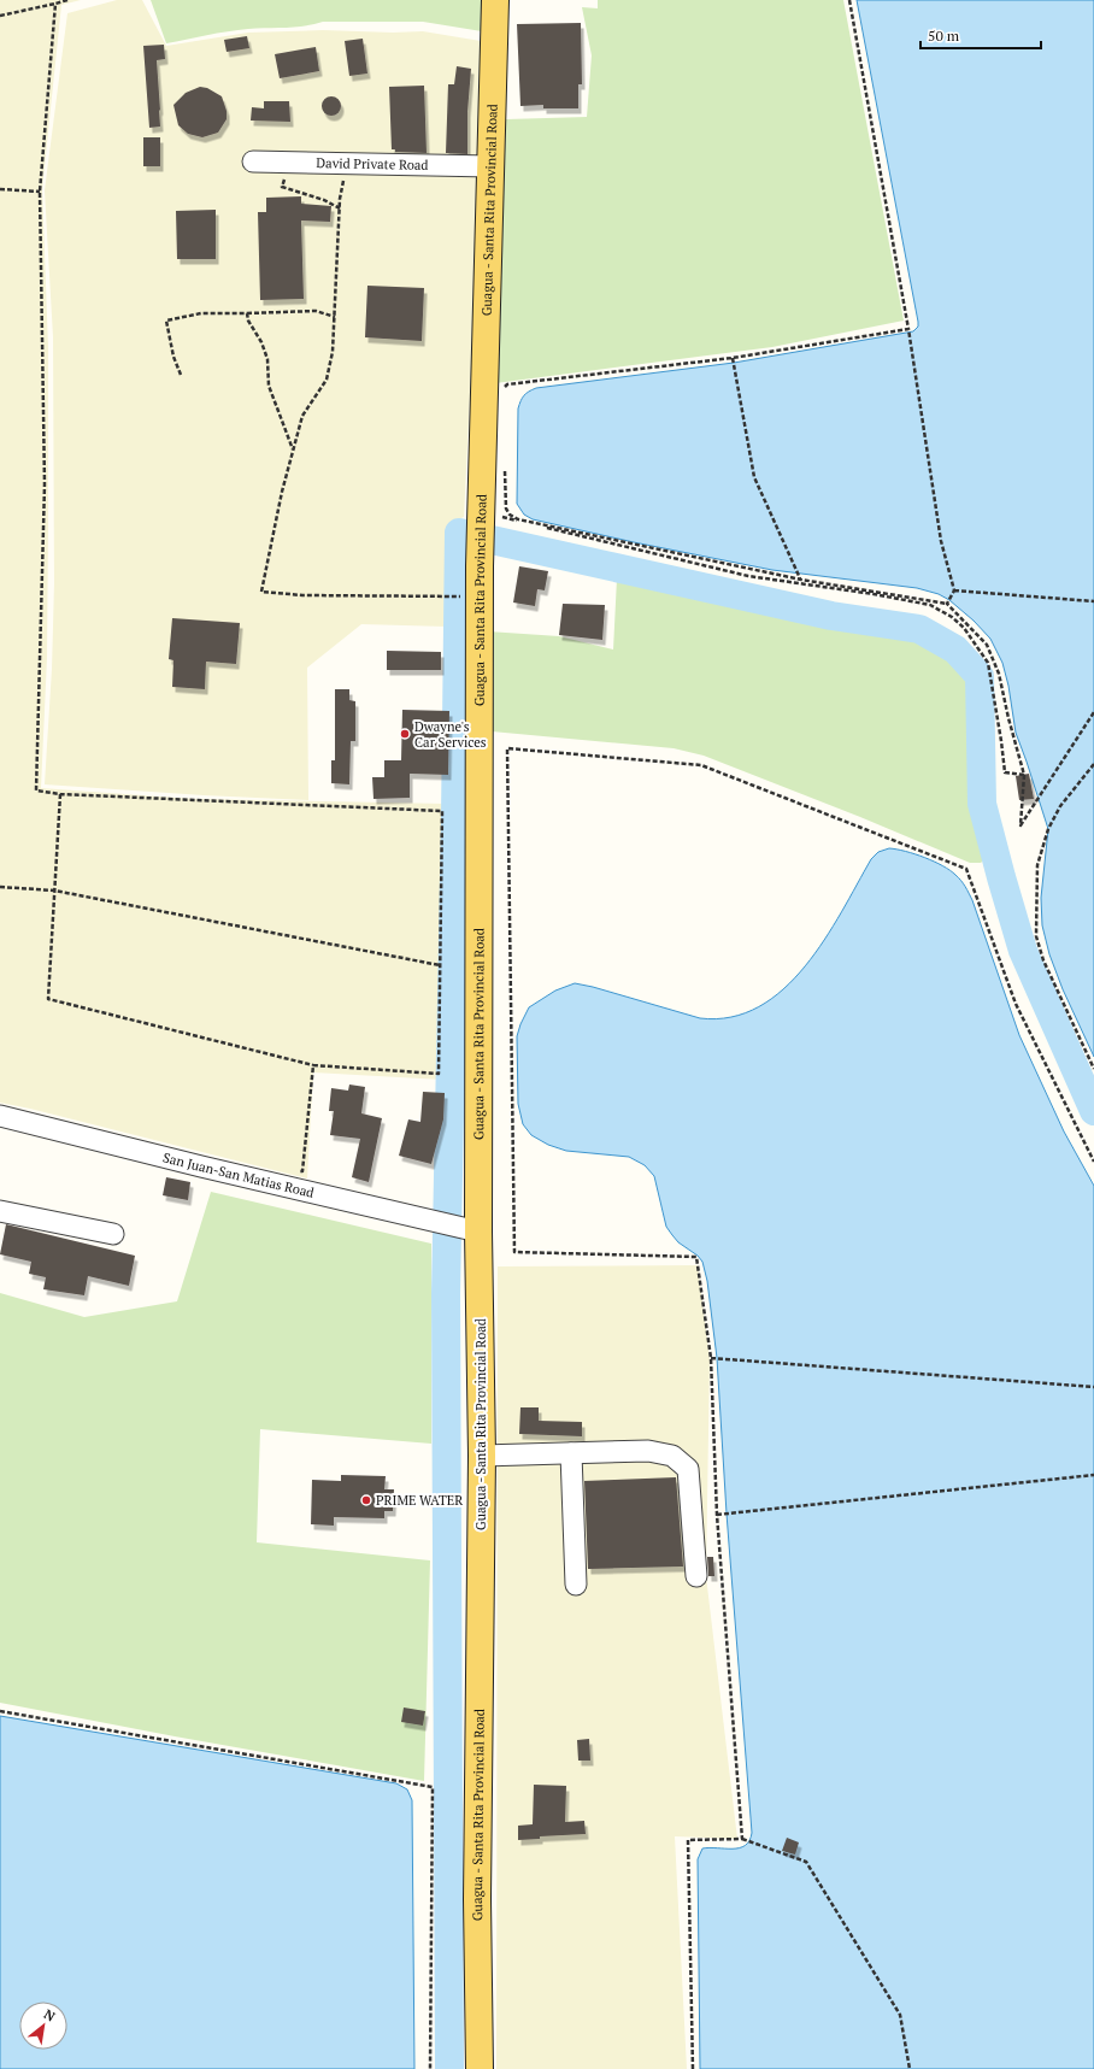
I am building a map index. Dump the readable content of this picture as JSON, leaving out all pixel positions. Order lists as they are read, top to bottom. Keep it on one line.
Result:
{"streets":{"main road":["Guagua - Santa Rita Provincial Road"],"street":["David Private Road","San Juan-San Matias Road"]},"crossings":[["David Private Road","Guagua - Santa Rita Provincial Road"],["Guagua - Santa Rita Provincial Road","San Juan-San Matias Road"]],"places":["Dwayne's Car Services","PRIME WATER"],"scale_bar":"50 m","north":"top right"}
